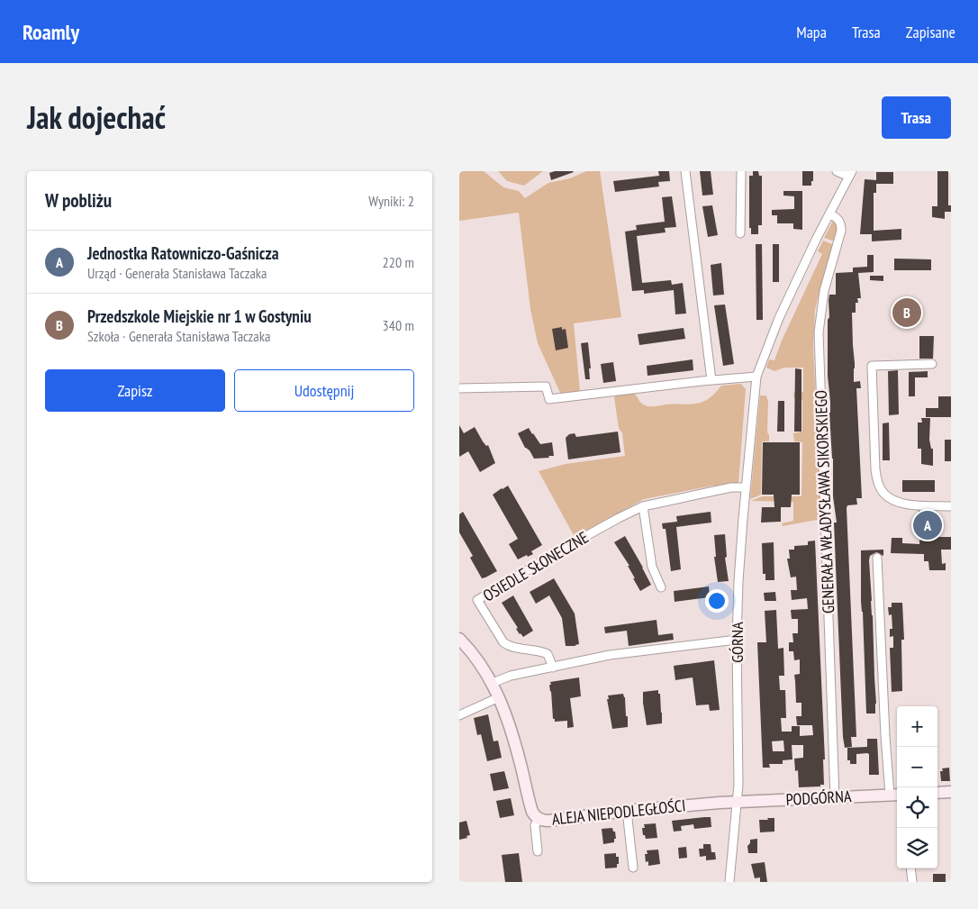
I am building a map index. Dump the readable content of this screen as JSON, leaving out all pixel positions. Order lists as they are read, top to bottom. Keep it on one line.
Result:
{"streets":{"street":["GENERAŁA WŁADYSŁAWA SIKORSKIEGO","OSIEDLE SŁONECZNE","GÓRNA","PODGÓRNA","ALEJA NIEPODLEGŁOŚCI"]},"crossings":[["GENERAŁA WŁADYSŁAWA SIKORSKIEGO","PODGÓRNA"],["OSIEDLE SŁONECZNE","GÓRNA"],["GÓRNA","PODGÓRNA"],["GÓRNA","ALEJA NIEPODLEGŁOŚCI"],["PODGÓRNA","ALEJA NIEPODLEGŁOŚCI"]],"page":{"header":"Roamly","nav":["Mapa","Trasa","Zapisane"],"title":"Jak dojechać","buttons":["Trasa",["Zapisz","Udostępnij"]],"heading":["W pobliżu","Wyniki: 2"],"list":[{"mark":"A","name":"Jednostka Ratowniczo-Gaśnicza","note":"Urząd · Generała Stanisława Taczaka","value":"220 m"},{"mark":"B","name":"Przedszkole Miejskie nr 1 w Gostyniu","note":"Szkoła · Generała Stanisława Taczaka","value":"340 m"}],"pins":["B","A"],"map_buttons":["+","−"]}}
